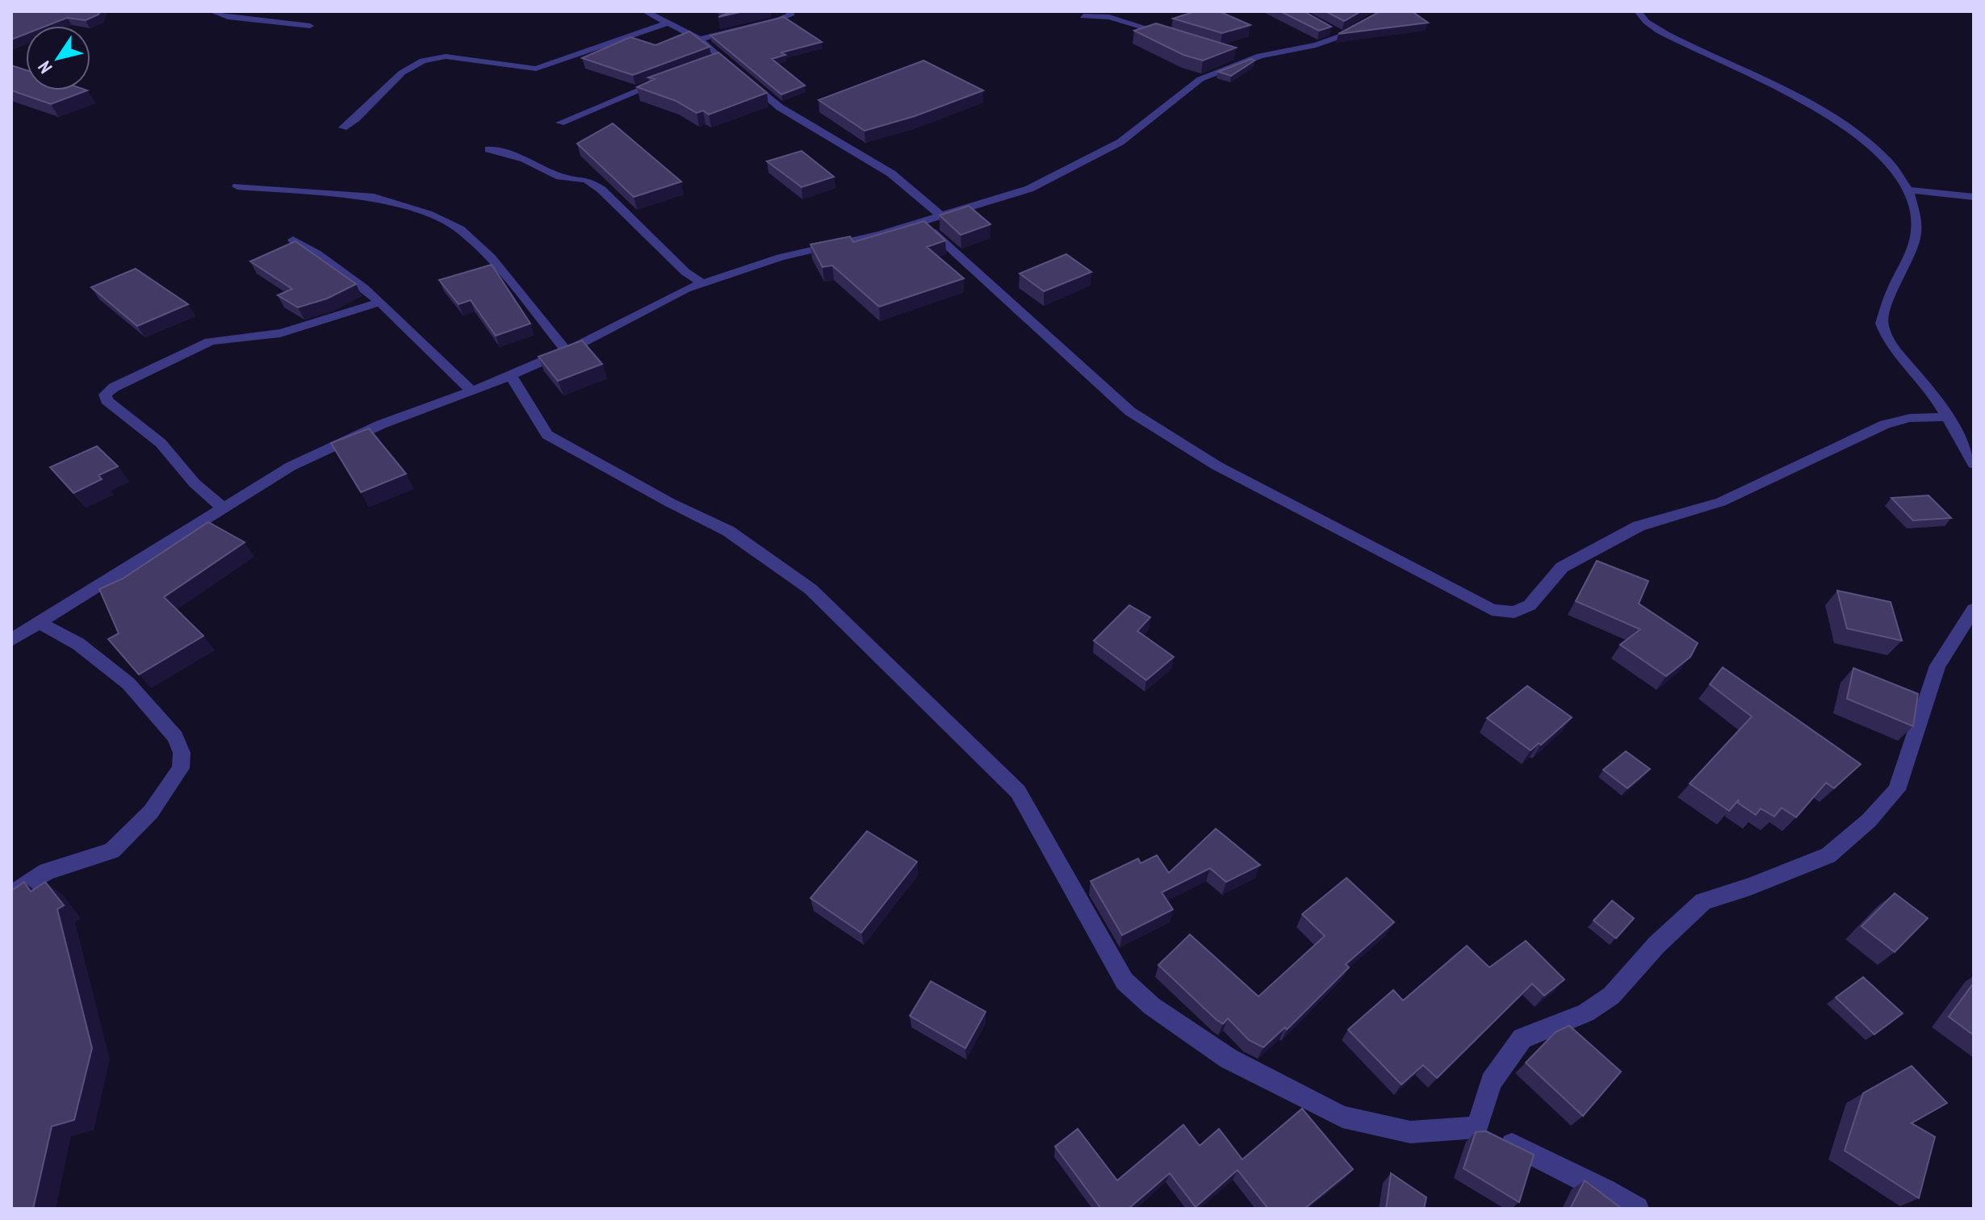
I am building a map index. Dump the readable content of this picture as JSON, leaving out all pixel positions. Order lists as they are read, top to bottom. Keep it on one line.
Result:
{"north":"bottom left"}
